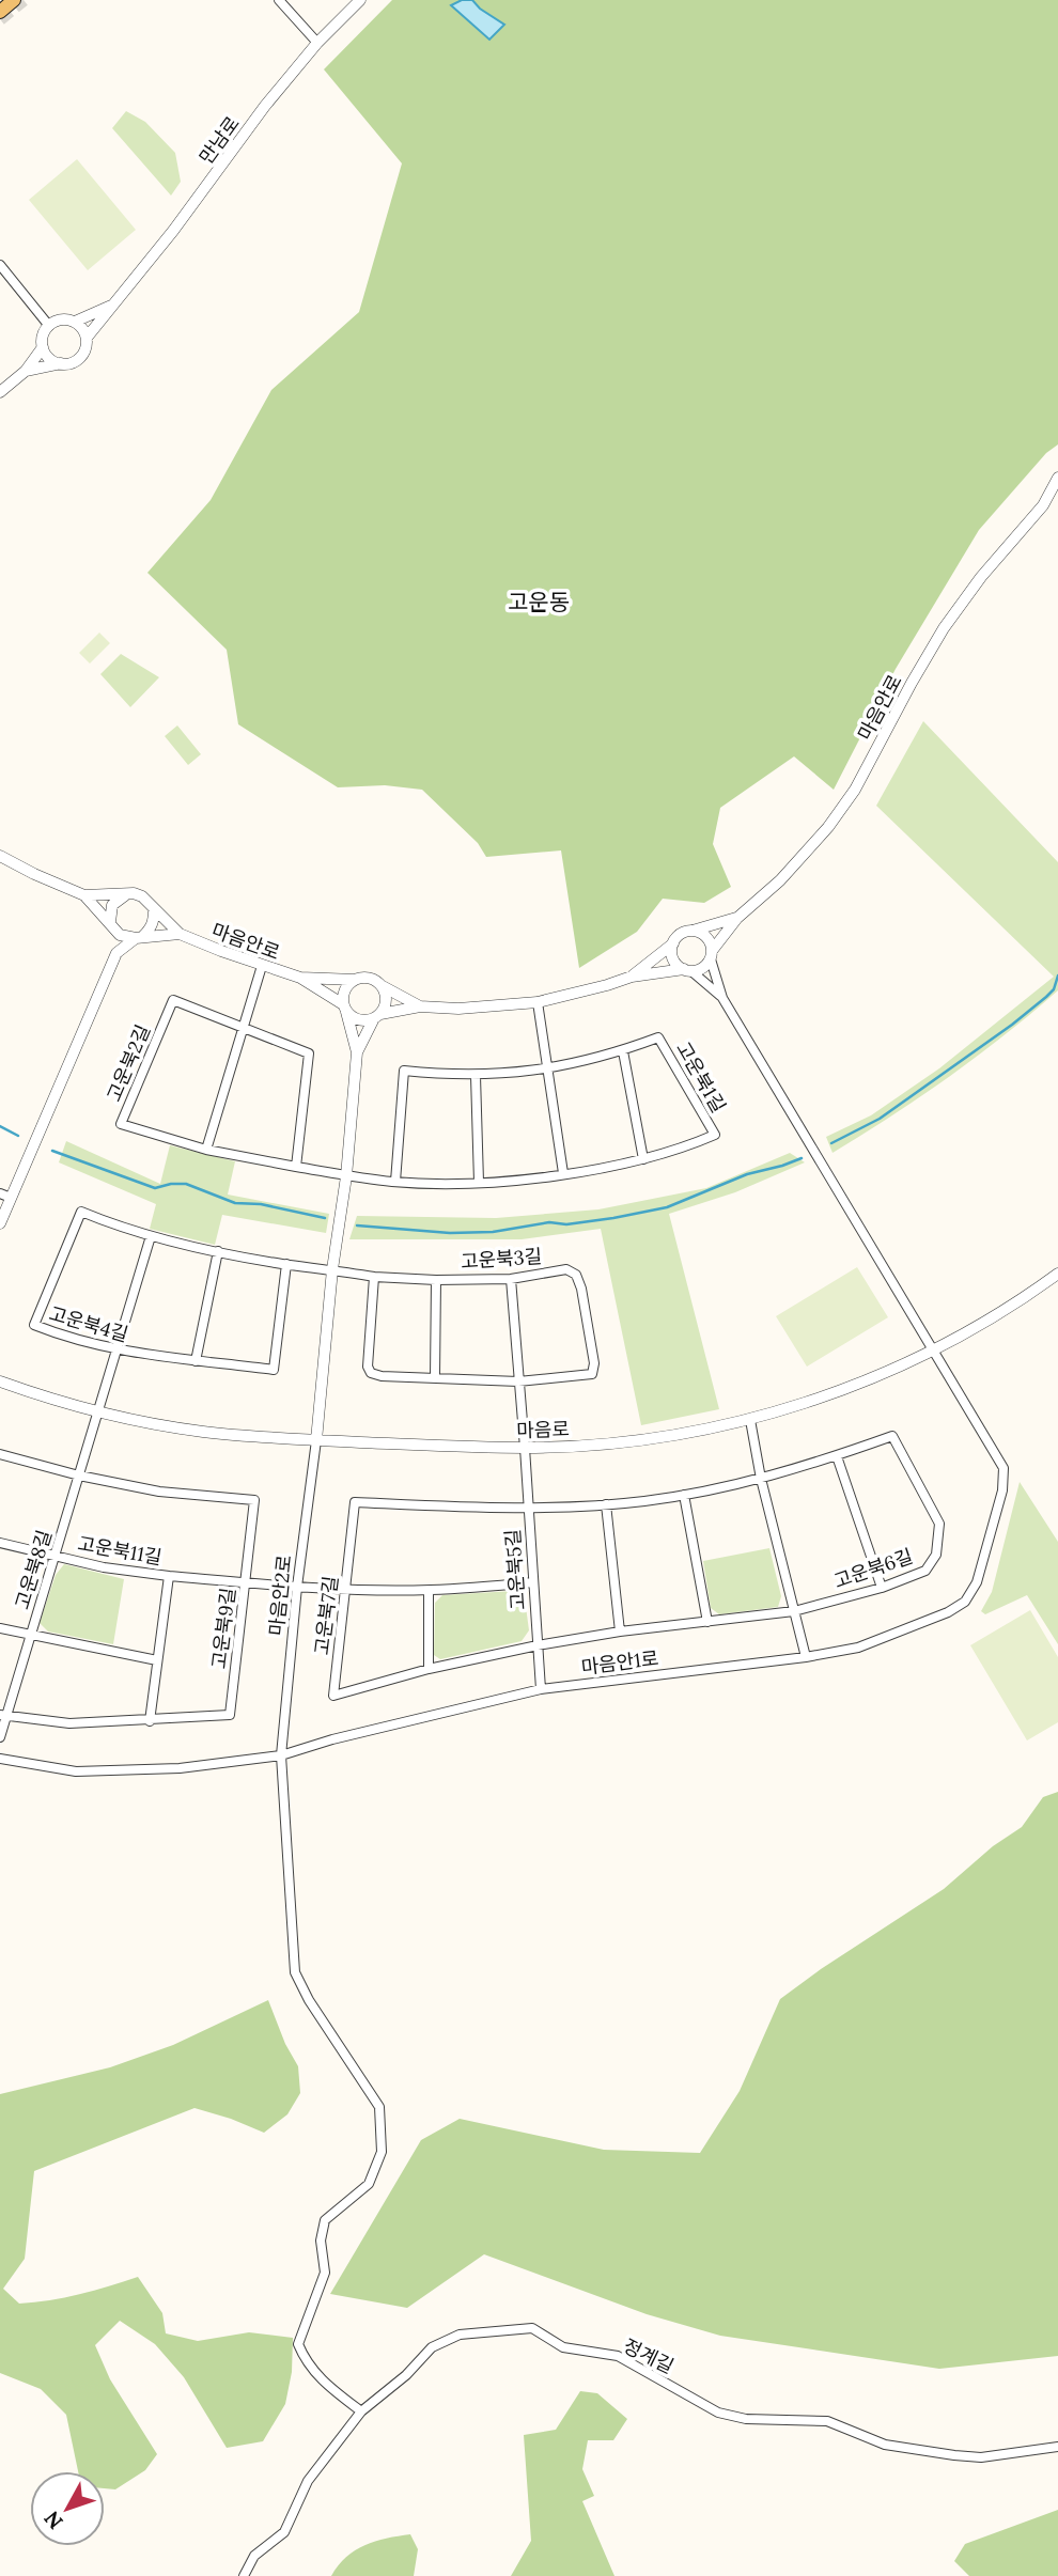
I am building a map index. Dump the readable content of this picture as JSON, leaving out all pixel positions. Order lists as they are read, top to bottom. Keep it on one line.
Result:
{"streets":{"street":["만남로","마음안로","고운북2길","고운북1길","고운북3길","고운북4길","마음로","고운북11길","고운북6길","고운북8길","고운북5길","마음안2로","고운북7길","고운북9길","마음안1로","정계길"]},"crossings":[["고운북2길","고운북1길"],["고운북3길","고운북4길"],["고운북3길","고운북5길"],["고운북4길","고운북8길"],["마음로","고운북8길"],["마음로","고운북5길"],["마음로","마음안2로"],["마음로","마음안1로"],["고운북11길","고운북8길"],["고운북11길","고운북9길"],["고운북6길","고운북5길"],["고운북6길","고운북7길"],["고운북8길","고운북9길"],["고운북5길","고운북7길"],["고운북5길","마음안1로"],["마음안2로","마음안1로"],["마음안2로","정계길"]],"districts":["고운동"],"north":"bottom left"}
